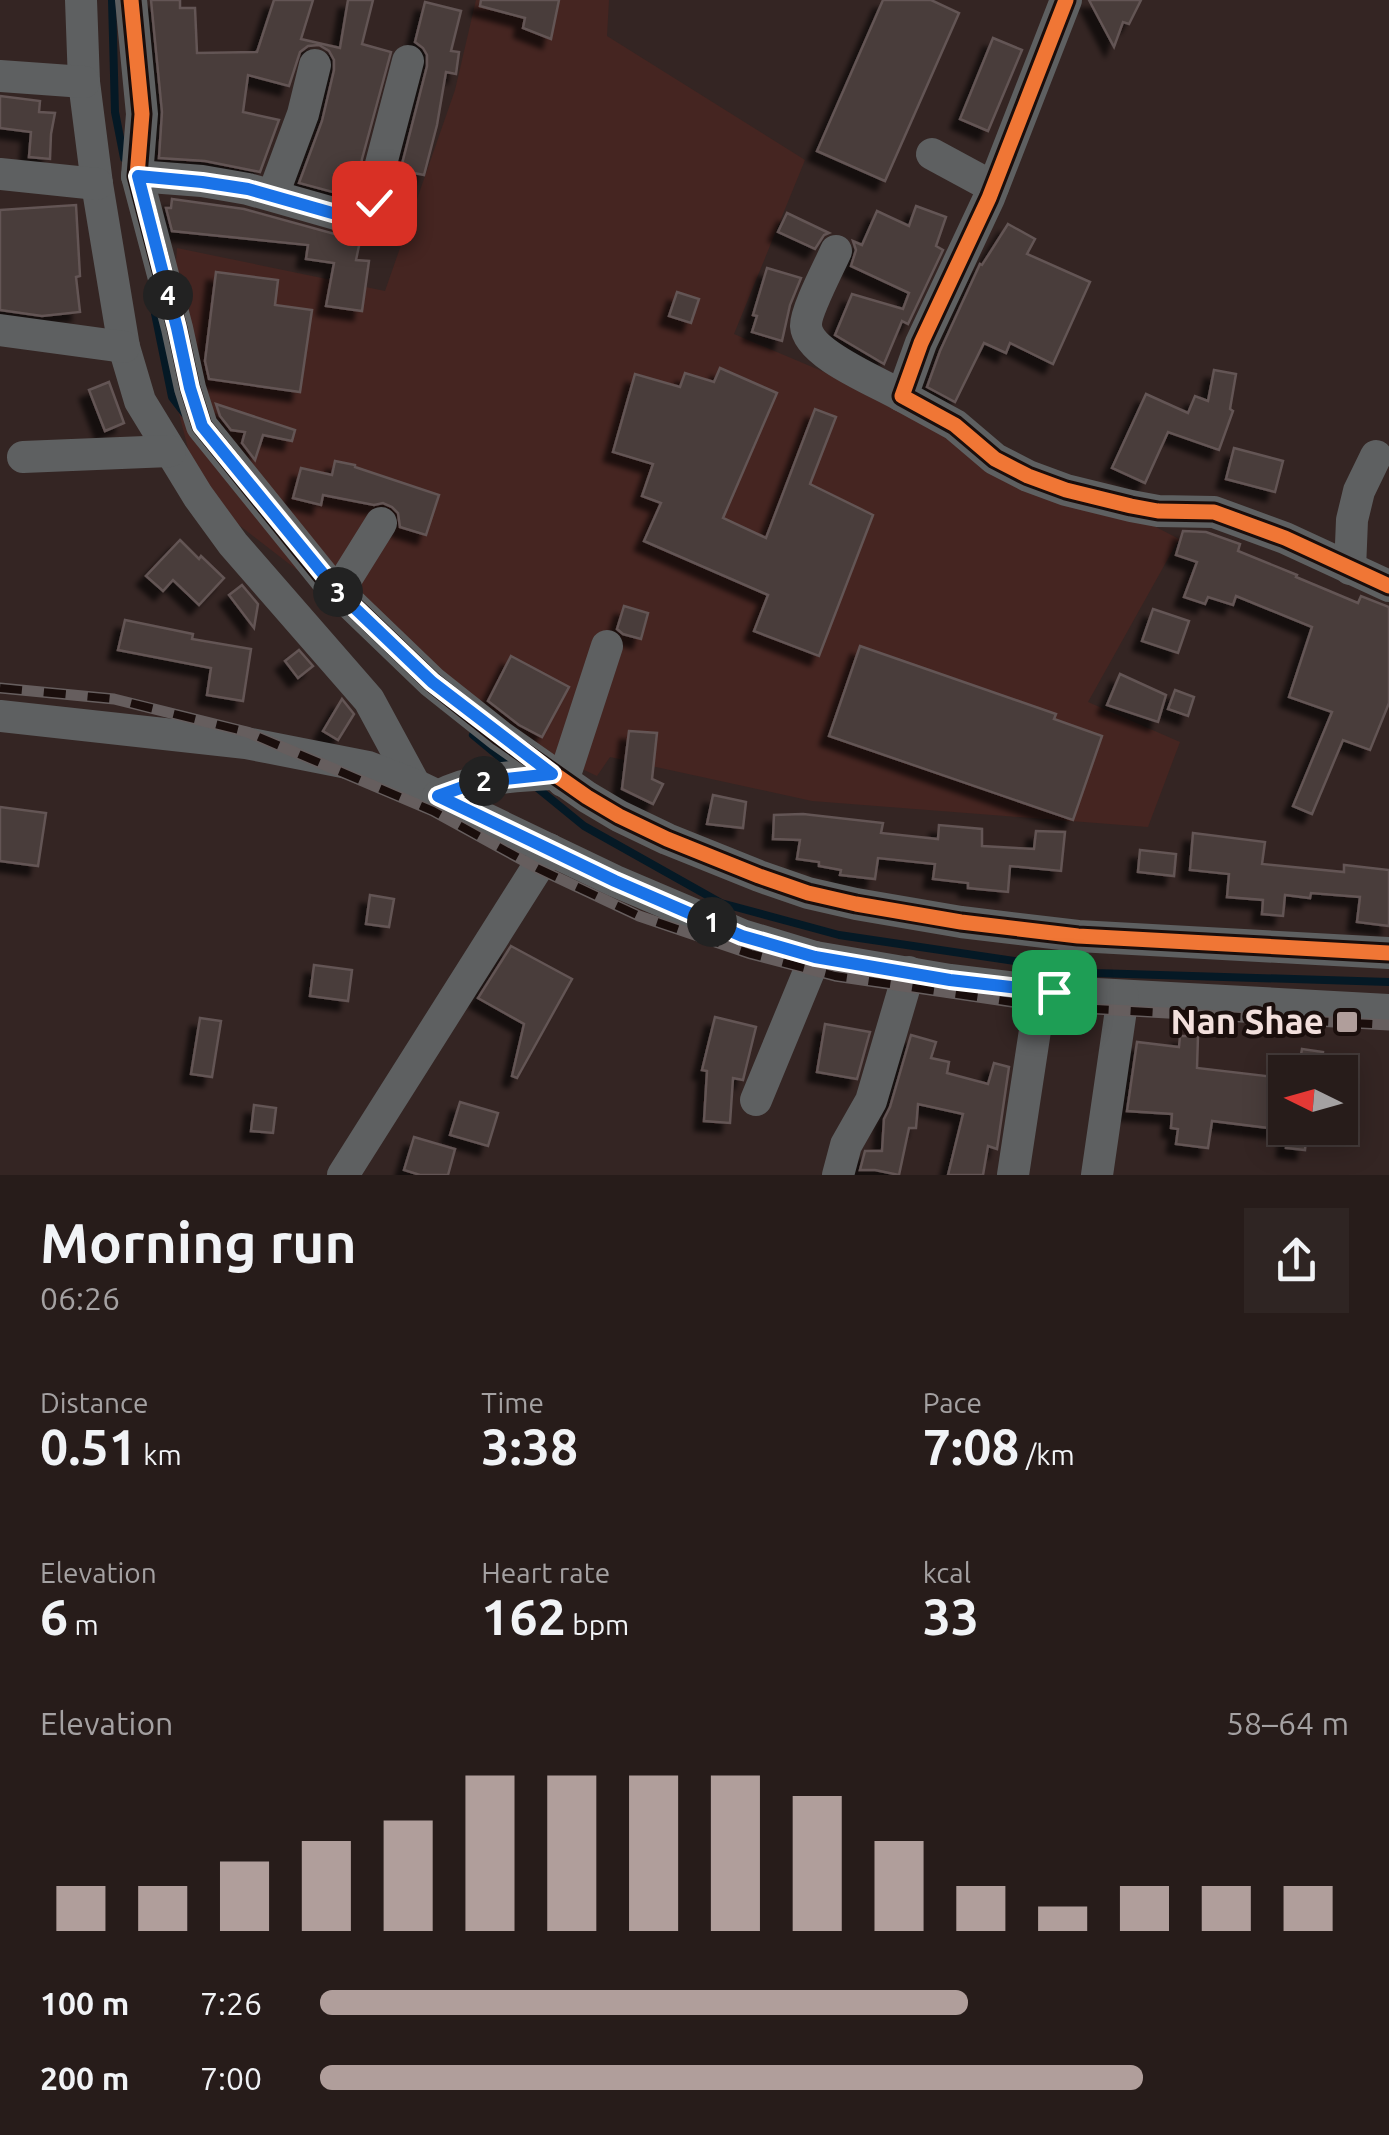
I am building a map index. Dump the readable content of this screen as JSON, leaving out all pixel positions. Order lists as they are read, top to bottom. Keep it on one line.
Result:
{"places":{"transit":["Nan Shae"]},"north":"left","page":{"pins":["4","3","2","1"],"heading":["Morning run","06:26"],"stats":[["Distance","0.51 km"],["Time","3:38"],["Pace","7:08 /km"],["Elevation","6 m"],["Heart rate","162 bpm"],["kcal","33"]],"chart":["Elevation","58–64 m"],"list":[{"name":"100 m","note":"7:26"},{"name":"200 m","note":"7:00"}]}}
